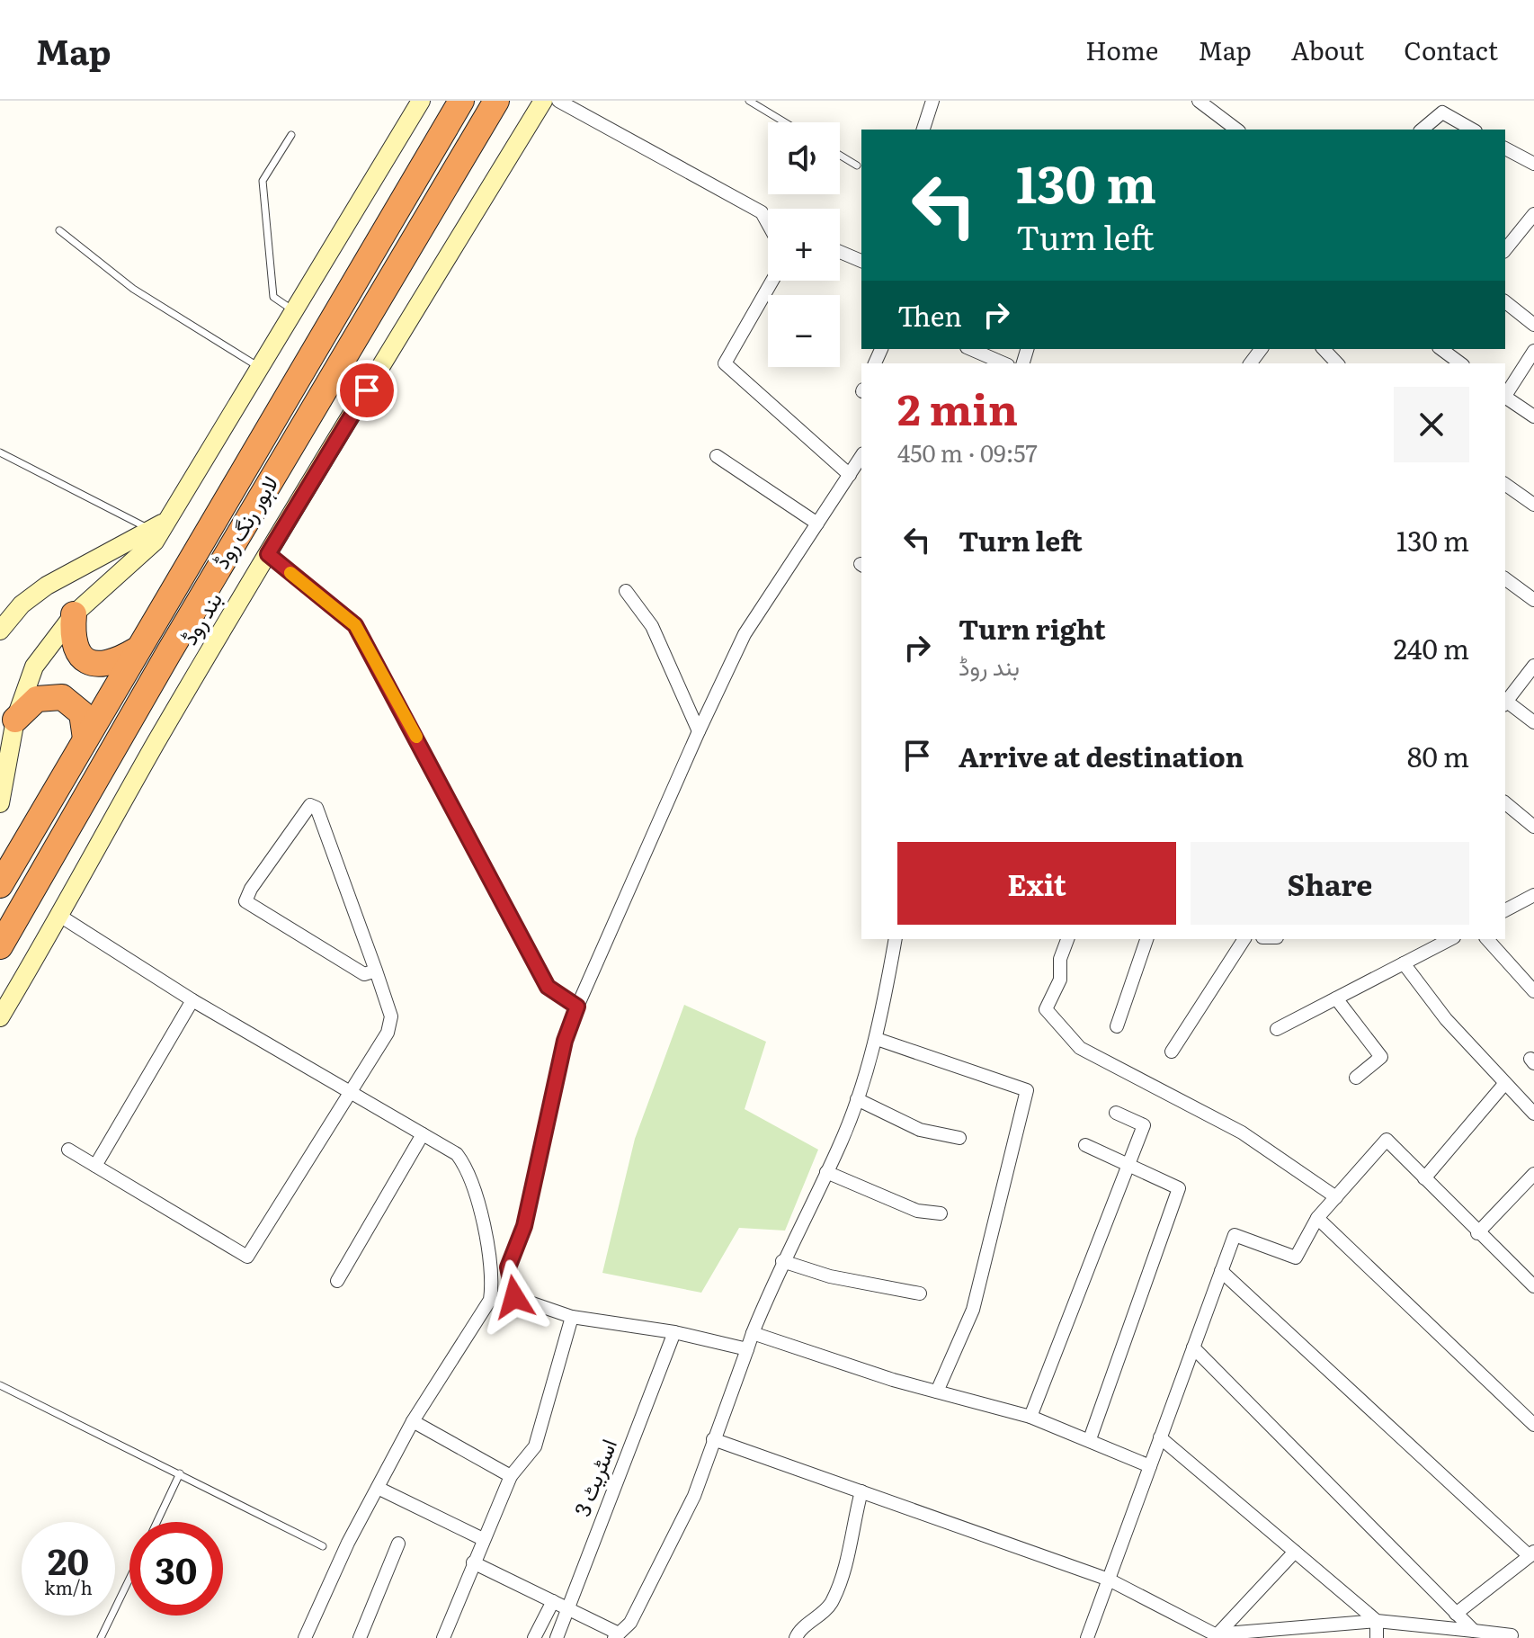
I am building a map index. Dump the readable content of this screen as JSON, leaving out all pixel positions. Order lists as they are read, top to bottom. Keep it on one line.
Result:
{"streets":{"highway":["لاہور رنگ روڈ"],"main road":["بند روڈ"],"street":["اسٹریٹ 3"]},"page":{"header":"Map","nav":["Home","Map","About","Contact"],"map_buttons":["+","−"],"turn":["130 m","Turn left"],"then":"Then","heading":["2 min","450 m · 09:57"],"list":[{"name":"Turn left","value":"130 m"},{"name":"Turn right","note":"بند روڈ","value":"240 m"},{"name":"Arrive at destination","value":"80 m"}],"buttons":["Exit","Share"],"speed":"20 km/h","limit":"30"}}
